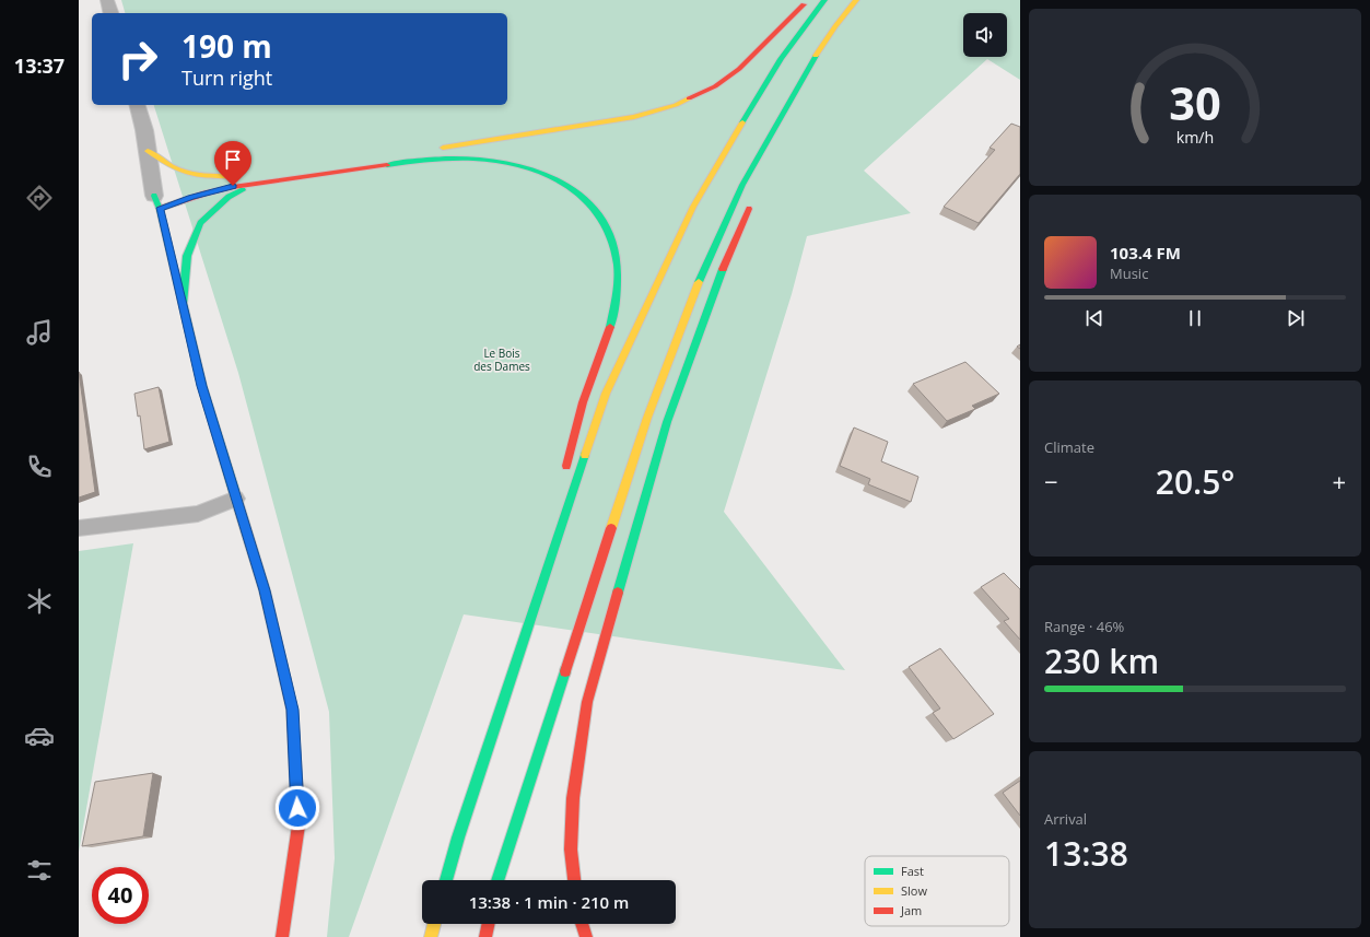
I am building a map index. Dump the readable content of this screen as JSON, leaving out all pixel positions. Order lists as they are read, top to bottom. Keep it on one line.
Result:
{"parks":["Le Bois des Dames"],"legend":["Fast","Slow","Jam"],"page":{"tabs":"13:37","turn":["190 m","Turn right"],"song":["103.4 FM","Music"],"tile":["Climate",["Range · 46%","230 km"],["Arrival","13:38"]],"heat":["−","20.5°","+"],"limit":"40","trip":"13:38 · 1 min · 210 m","gauge":["30","km/h"]}}
